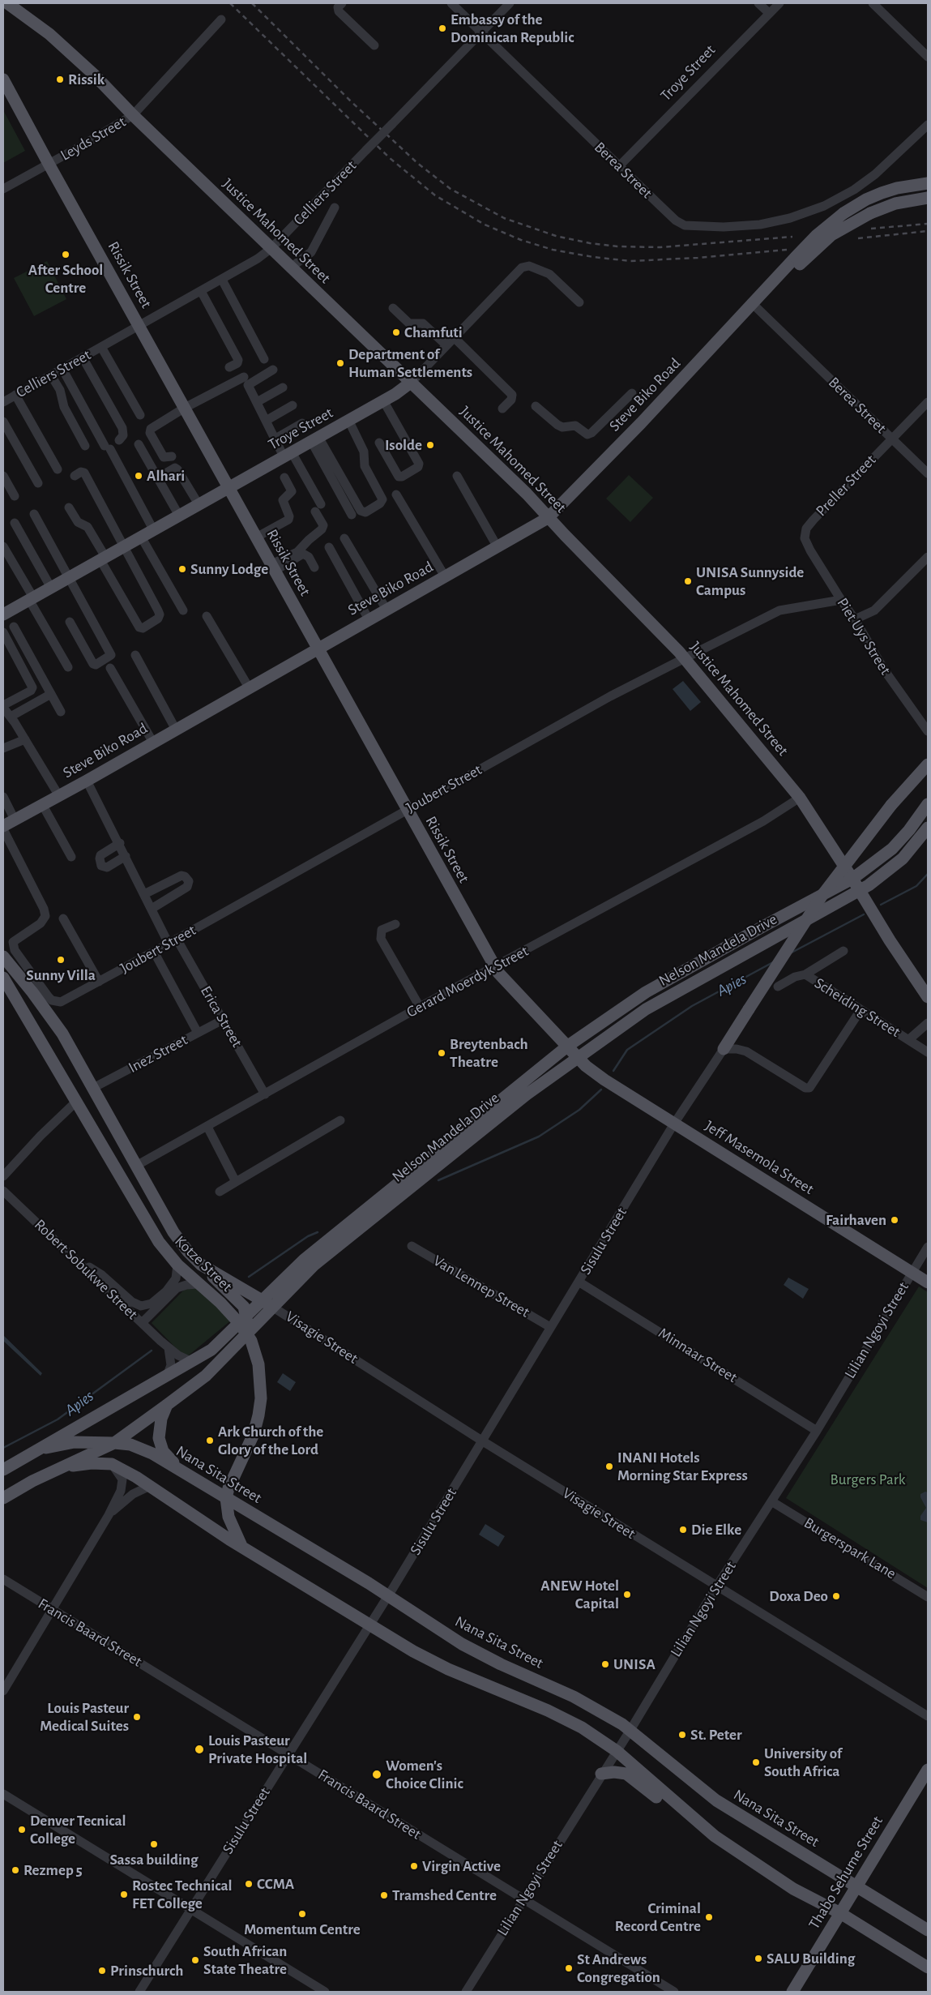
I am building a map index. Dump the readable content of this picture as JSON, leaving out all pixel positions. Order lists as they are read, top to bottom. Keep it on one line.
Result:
{"streets":{"main road":["Troye Street","Justice Mahomed Street","Rissik Street","Steve Biko Road","Nelson Mandela Drive","Jeff Masemola Street","Kotze Street","Nana Sita Street","Thabo Sehume Street"],"street":["Leyds Street","Berea Street","Celliers Street","Preller Street","Piet Uys Street","Joubert Street","Gerard Moerdyk Street","Scheiding Street","Erica Street","Inez Street","Sisulu Street","Robert Sobukwe Street","Van Lennep Street","Lilian Ngoyi Street","Visagie Street","Minnaar Street","Burgerspark Lane","Francis Baard Street"]},"crossings":[["Troye Street","Berea Street"],["Troye Street","Justice Mahomed Street"],["Troye Street","Rissik Street"],["Leyds Street","Justice Mahomed Street"],["Leyds Street","Rissik Street"],["Berea Street","Celliers Street"],["Berea Street","Steve Biko Road"],["Berea Street","Preller Street"],["Celliers Street","Justice Mahomed Street"],["Celliers Street","Rissik Street"],["Justice Mahomed Street","Steve Biko Road"],["Justice Mahomed Street","Joubert Street"],["Justice Mahomed Street","Nelson Mandela Drive"],["Justice Mahomed Street","Gerard Moerdyk Street"],["Rissik Street","Steve Biko Road"],["Rissik Street","Joubert Street"],["Rissik Street","Nelson Mandela Drive"],["Rissik Street","Gerard Moerdyk Street"],["Rissik Street","Jeff Masemola Street"],["Preller Street","Piet Uys Street"],["Piet Uys Street","Joubert Street"],["Joubert Street","Erica Street"],["Nelson Mandela Drive","Jeff Masemola Street"],["Nelson Mandela Drive","Kotze Street"],["Nelson Mandela Drive","Robert Sobukwe Street"],["Nelson Mandela Drive","Visagie Street"],["Nelson Mandela Drive","Nana Sita Street"],["Gerard Moerdyk Street","Erica Street"],["Gerard Moerdyk Street","Kotze Street"],["Erica Street","Inez Street"],["Inez Street","Kotze Street"],["Jeff Masemola Street","Sisulu Street"],["Jeff Masemola Street","Lilian Ngoyi Street"],["Sisulu Street","Van Lennep Street"],["Sisulu Street","Visagie Street"],["Sisulu Street","Minnaar Street"],["Sisulu Street","Nana Sita Street"],["Sisulu Street","Francis Baard Street"],["Kotze Street","Visagie Street"],["Kotze Street","Nana Sita Street"],["Lilian Ngoyi Street","Visagie Street"],["Lilian Ngoyi Street","Minnaar Street"],["Lilian Ngoyi Street","Nana Sita Street"],["Lilian Ngoyi Street","Burgerspark Lane"],["Lilian Ngoyi Street","Francis Baard Street"],["Nana Sita Street","Thabo Sehume Street"]],"water":["Apies"],"parks":["Burgers Park"],"places":["Embassy of the Dominican Republic","Rissik","After School Centre","Chamfuti","Department of Human Settlements","Isolde","Alhari","Sunny Lodge","UNISA Sunnyside Campus","Sunny Villa","Breytenbach Theatre","Fairhaven","Ark Church of the Glory of the Lord","INANI Hotels Morning Star Express","Die Elke","ANEW Hotel Capital","Doxa Deo","UNISA","Louis Pasteur Medical Suites","St. Peter","Louis Pasteur Private Hospital","University of South Africa","Women's Choice Clinic","Denver Tecnical College","Sassa building","Virgin Active","Rezmep 5","CCMA","Rostec Technical FET College","Tramshed Centre","Momentum Centre","Criminal Record Centre","SALU Building","South African State Theatre","St Andrews Congregation","Prinschurch"]}
